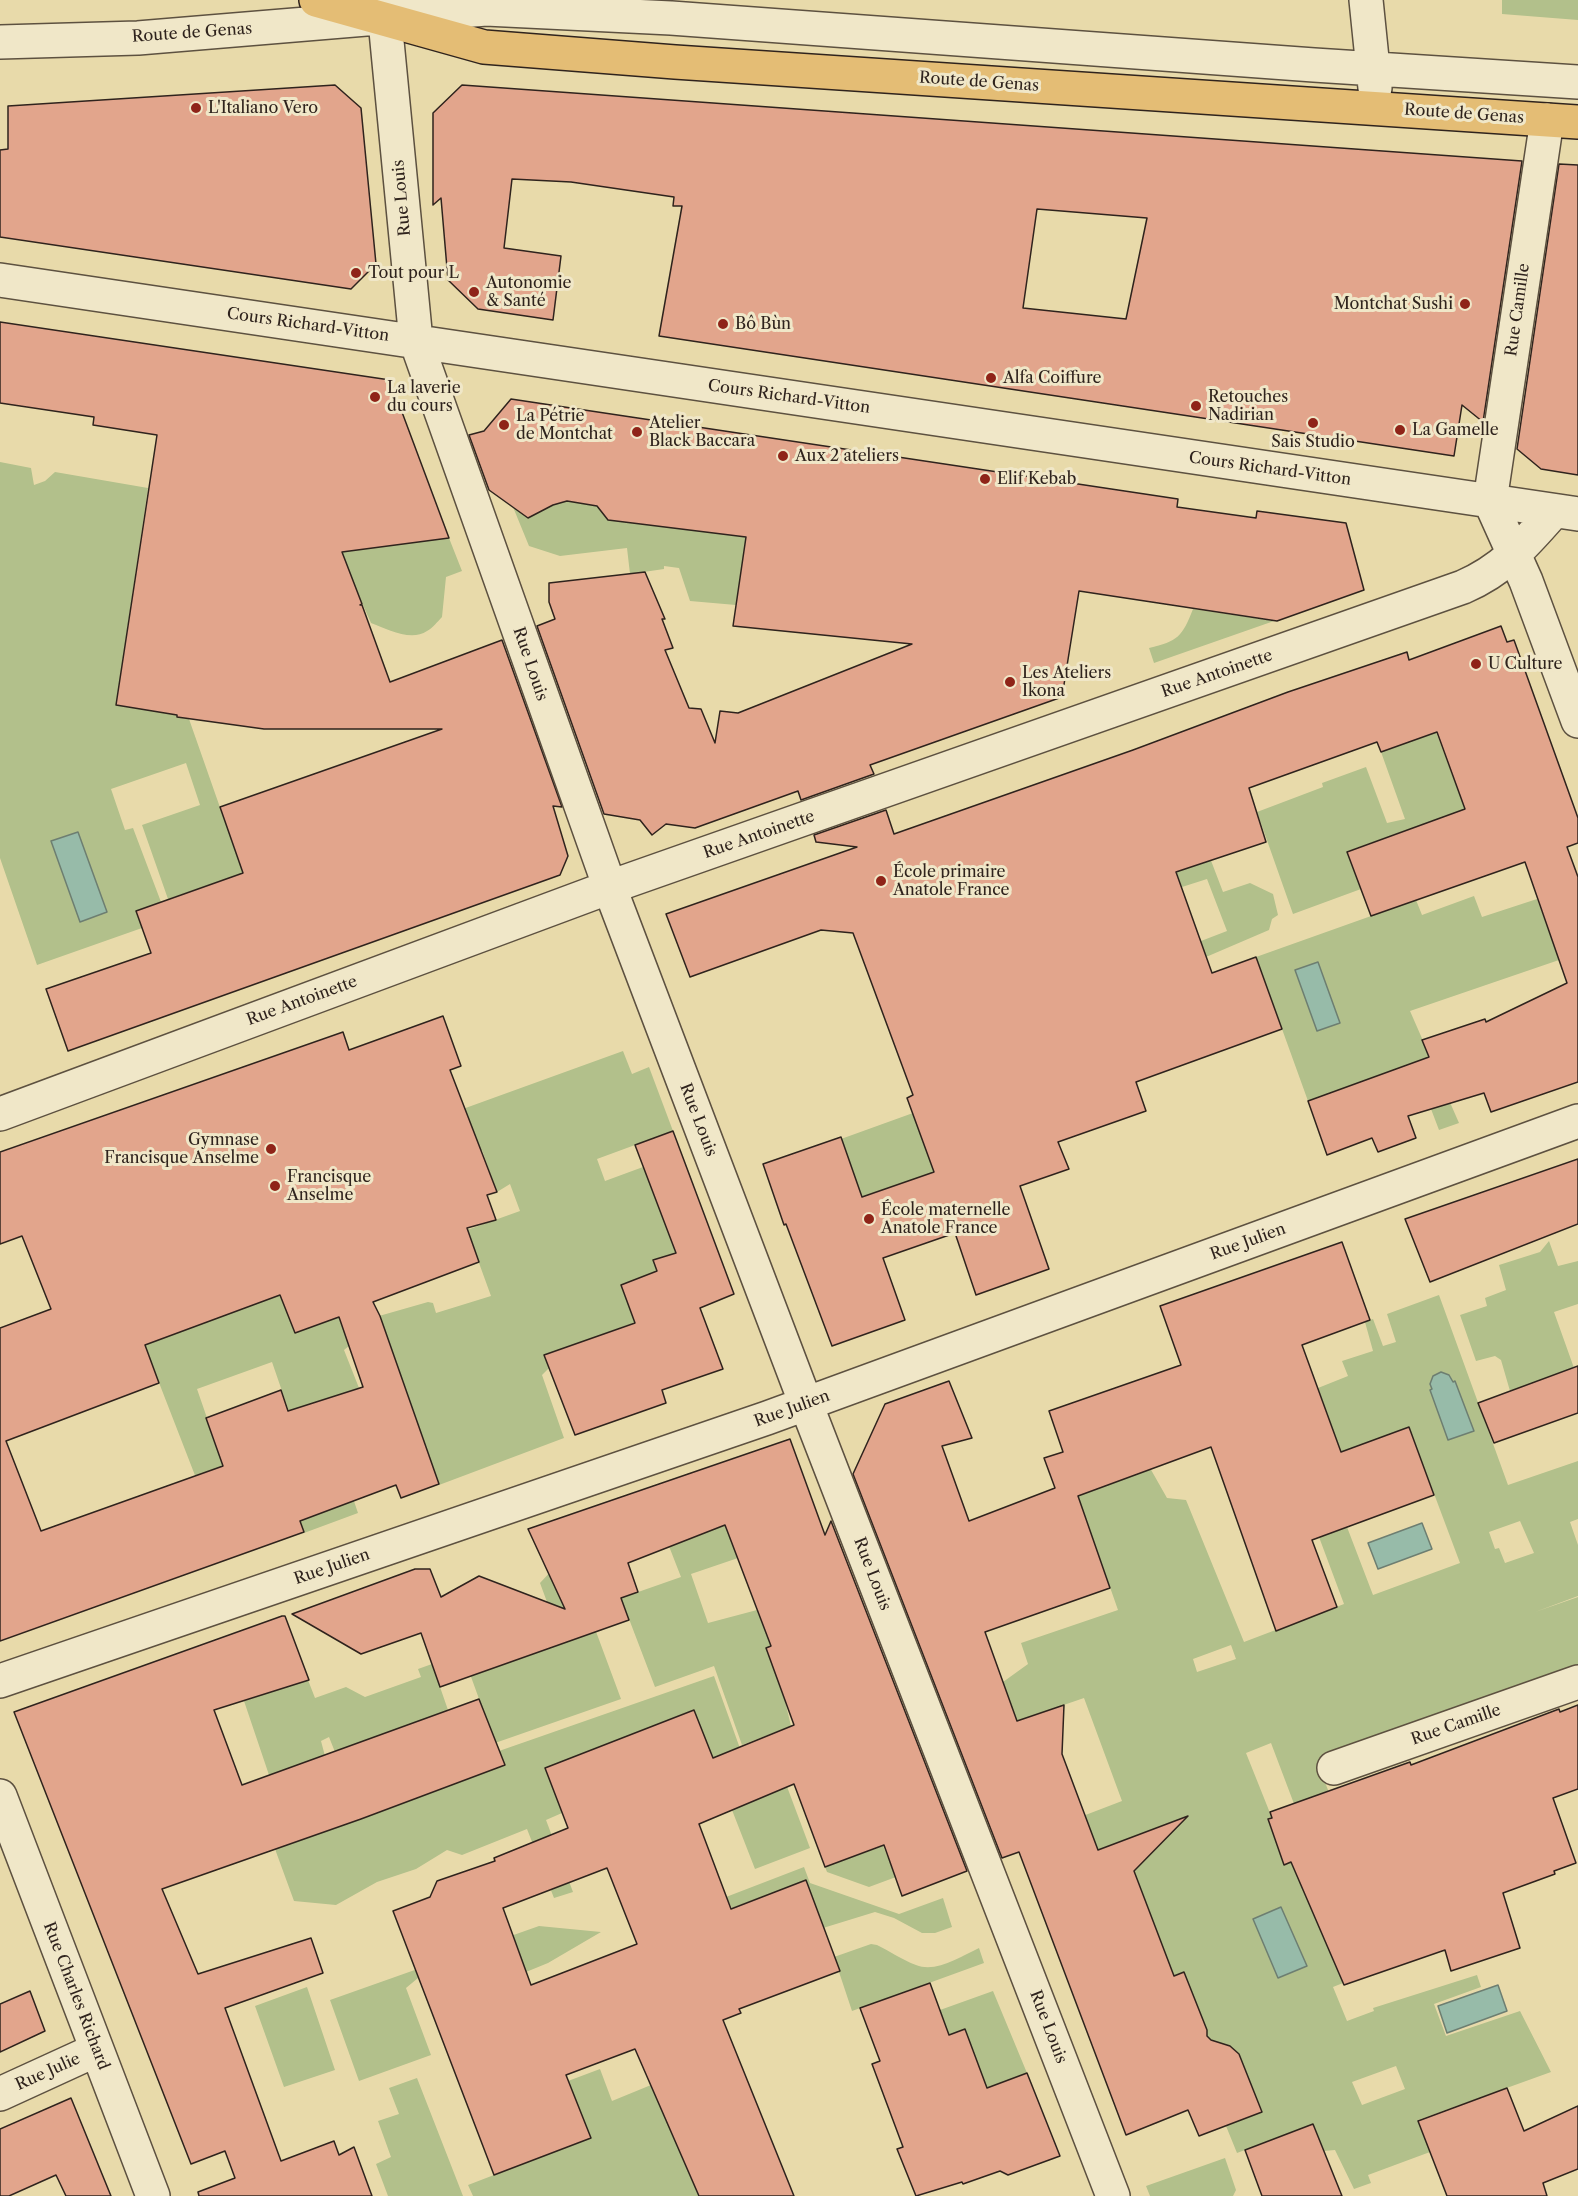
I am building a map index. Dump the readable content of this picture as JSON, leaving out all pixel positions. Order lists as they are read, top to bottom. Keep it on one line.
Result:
{"streets":{"main road":["Route de Genas"],"street":["Rue Louis","Rue Camille","Cours Richard-Vitton","Rue Antoinette","Rue Julien","Rue Charles Richard","Rue Julie"]},"crossings":[["Route de Genas","Rue Louis"],["Route de Genas","Rue Camille"],["Rue Louis","Cours Richard-Vitton"],["Rue Louis","Rue Antoinette"],["Rue Louis","Rue Julien"],["Rue Camille","Cours Richard-Vitton"],["Cours Richard-Vitton","Rue Antoinette"],["Rue Charles Richard","Rue Julie"]],"places":["L'Italiano Vero","Tout pour L","Autonomie & Santé","Montchat Sushi","Bô Bùn","Alfa Coiffure","La laverie du cours","Retouches Nadirian","Sais Studio","La Pétrie de Montchat","La Gamelle","Atelier Black Baccara","Aux 2 ateliers","Elif Kebab","U Culture","Les Ateliers Ikona","École primaire Anatole France","Gymnase Francisque Anselme","Francisque Anselme","École maternelle Anatole France"]}
